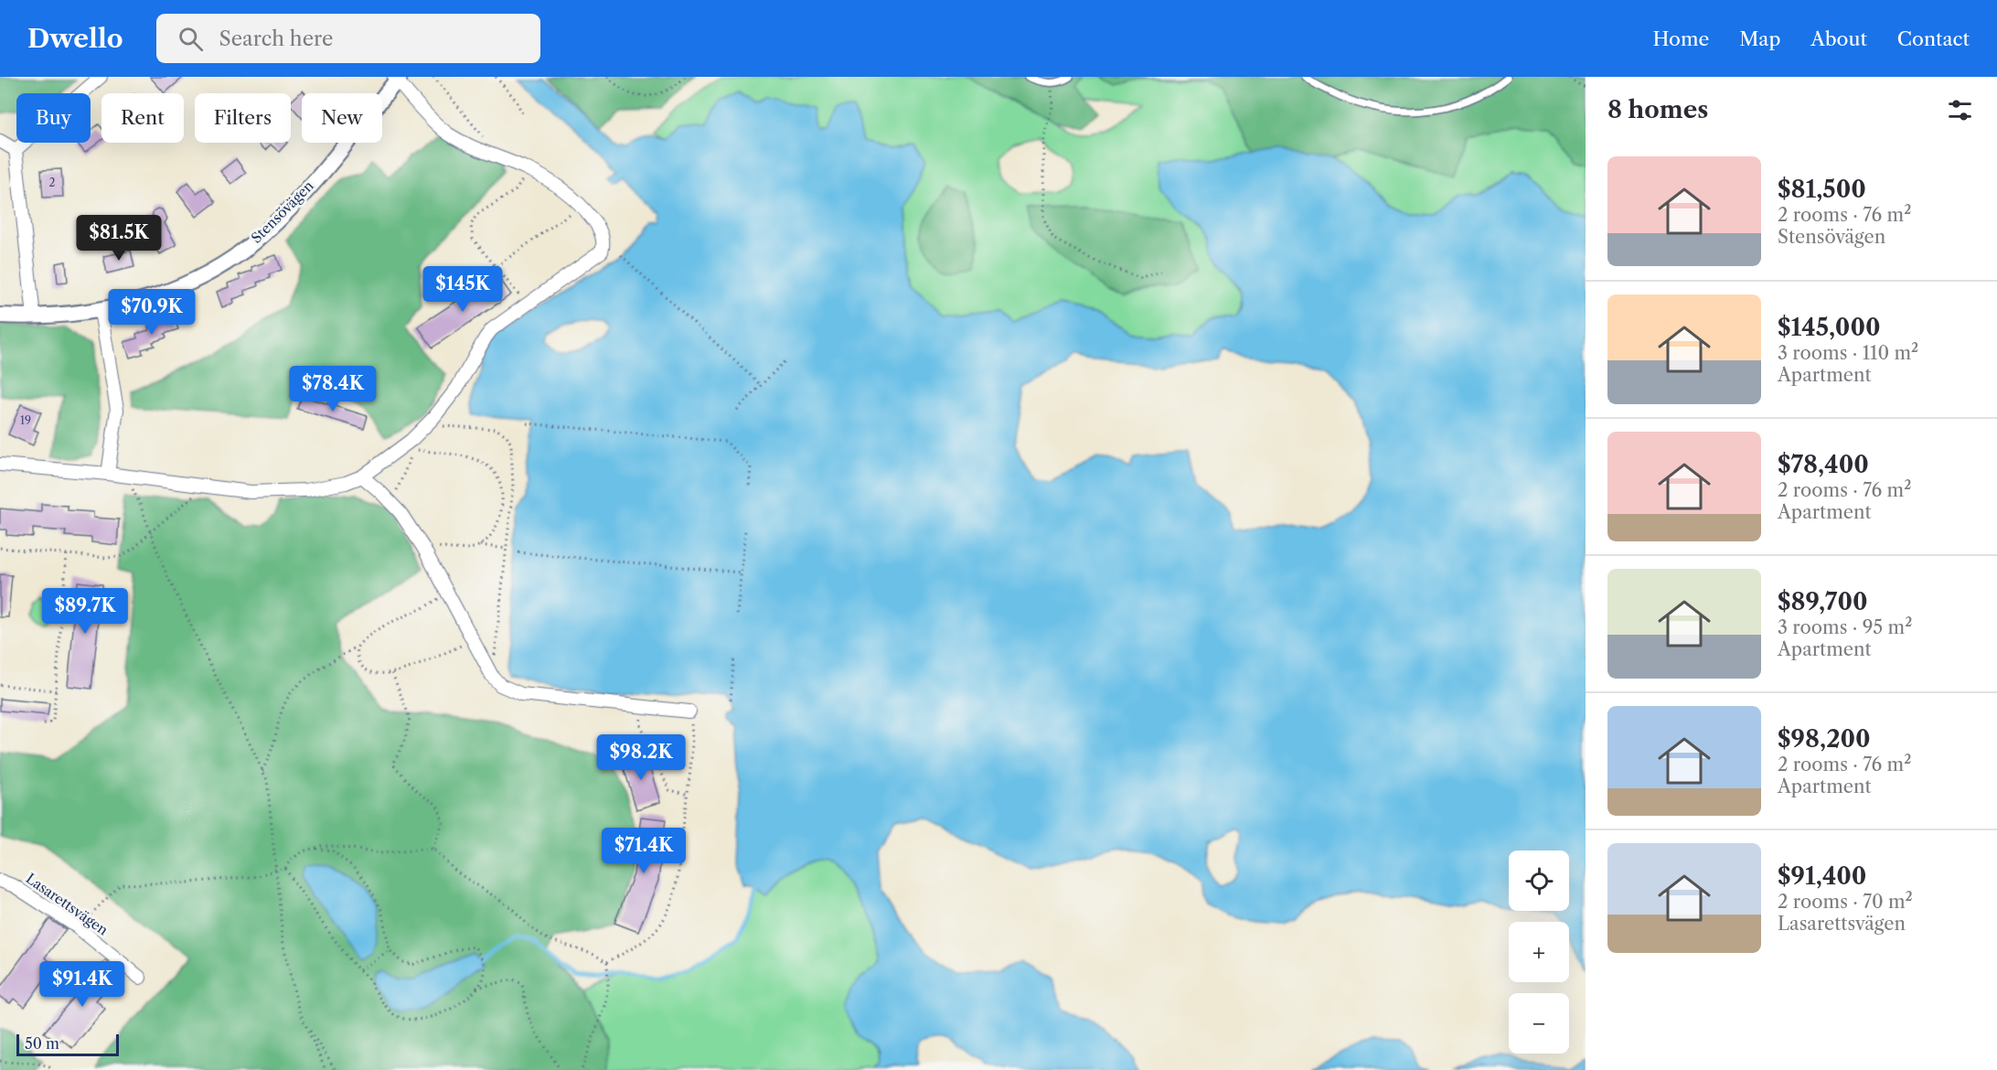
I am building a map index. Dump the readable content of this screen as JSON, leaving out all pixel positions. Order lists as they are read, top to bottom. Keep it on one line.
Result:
{"streets":{"street":["Stensövägen","Lasarettsvägen"]},"house_numbers":["2","19"],"scale_bar":"50 m","page":{"header":"Dwello","search":"Search here","nav":["Home","Map","About","Contact"],"heading":"8 homes","chip":["Buy","Rent","Filters","New"],"list":[{"name":"$81,500","note":"2 rooms · 76 m² · Stensövägen"},{"name":"$145,000","note":"3 rooms · 110 m² · Apartment"},{"name":"$78,400","note":"2 rooms · 76 m² · Apartment"},{"name":"$89,700","note":"3 rooms · 95 m² · Apartment"},{"name":"$98,200","note":"2 rooms · 76 m² · Apartment"},{"name":"$91,400","note":"2 rooms · 70 m² · Lasarettsvägen"}],"price":["$81.5K","$145K","$70.9K","$78.4K","$89.7K","$98.2K","$71.4K","$91.4K"],"map_buttons":["+","−"],"scale":"50 m"}}
